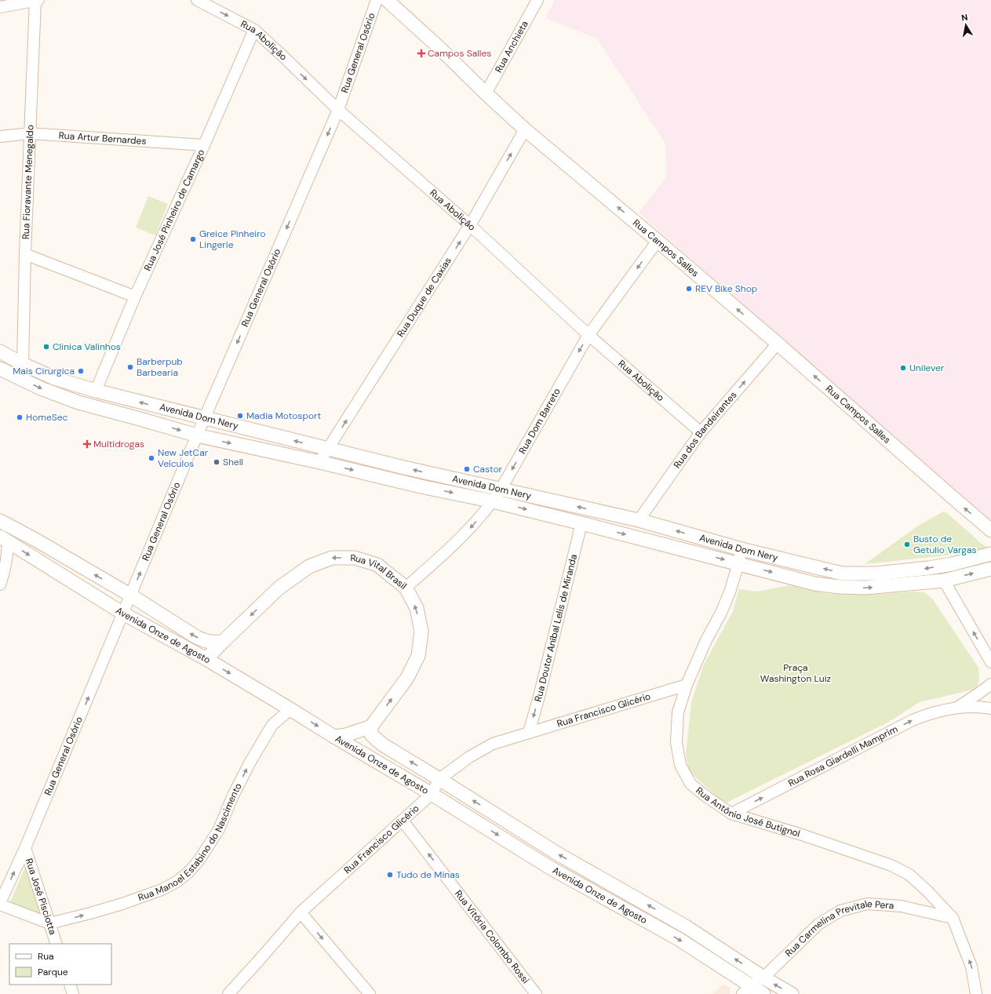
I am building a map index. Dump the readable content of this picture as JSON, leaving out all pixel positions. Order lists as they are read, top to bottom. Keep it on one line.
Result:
{"streets":{"main road":["Rua Campos Salles","Avenida Dom Nery","Rua Vital Brasil","Avenida Onze de Agosto"],"street":["Rua Abolição","Rua Anchieta","Rua General Osório","Rua Artur Bernardes","Rua Fioravante Menegaldo","Rua José Pinheiro de Camargo","Rua Duque de Caxias","Rua Dom Barreto","Rua dos Bandeirantes","Rua Doutor Aníbal Lelis de Miranda","Rua Francisco Glicério","Rua Rosa Giardelli Mamprim","Rua Antônio José Butignol","Rua Manoel Estabino do Nascimento","Rua José Pisciotta","Rua Carmelina Previtale Pera","Rua Vitória Colombo Rossi"]},"crossings":[["Rua Abolição","Rua General Osório"],["Rua Abolição","Rua José Pinheiro de Camargo"],["Rua Abolição","Rua Duque de Caxias"],["Rua Abolição","Rua Dom Barreto"],["Rua Abolição","Rua dos Bandeirantes"],["Rua Anchieta","Rua Campos Salles"],["Rua General Osório","Avenida Dom Nery"],["Rua General Osório","Avenida Onze de Agosto"],["Rua General Osório","Rua José Pisciotta"],["Rua Artur Bernardes","Rua Fioravante Menegaldo"],["Rua Artur Bernardes","Rua José Pinheiro de Camargo"],["Rua Fioravante Menegaldo","Avenida Dom Nery"],["Rua José Pinheiro de Camargo","Avenida Dom Nery"],["Rua Campos Salles","Rua Duque de Caxias"],["Rua Campos Salles","Rua Dom Barreto"],["Rua Campos Salles","Rua dos Bandeirantes"],["Rua Duque de Caxias","Avenida Dom Nery"],["Avenida Dom Nery","Rua Dom Barreto"],["Avenida Dom Nery","Rua dos Bandeirantes"],["Avenida Dom Nery","Rua Doutor Aníbal Lelis de Miranda"],["Avenida Dom Nery","Rua Antônio José Butignol"],["Rua Dom Barreto","Rua Vital Brasil"],["Rua Vital Brasil","Avenida Onze de Agosto"],["Rua Doutor Aníbal Lelis de Miranda","Rua Francisco Glicério"],["Avenida Onze de Agosto","Rua Francisco Glicério"],["Avenida Onze de Agosto","Rua Manoel Estabino do Nascimento"],["Avenida Onze de Agosto","Rua Carmelina Previtale Pera"],["Rua Francisco Glicério","Rua Antônio José Butignol"],["Rua Francisco Glicério","Rua Vitória Colombo Rossi"],["Rua Rosa Giardelli Mamprim","Rua Antônio José Butignol"],["Rua Antônio José Butignol","Rua Carmelina Previtale Pera"],["Rua Manoel Estabino do Nascimento","Rua José Pisciotta"]],"one_way":["Rua Campos Salles","Rua Duque de Caxias","Rua Dom Barreto","Rua dos Bandeirantes","Rua Doutor Aníbal Lelis de Miranda","Rua Rosa Giardelli Mamprim","Rua Manoel Estabino do Nascimento","Rua Vitória Colombo Rossi"],"parks":["Praça Washington Luiz"],"places":{"health":["Campos Salles","Multidrogas"],"other":["Greice Pinheiro Lingerie","REV Bike Shop","Clinica Valinhos","Barberpub Barbearia","Unilever","Mais Cirurgica","Madia Motosport","HomeSec","New JetCar Veículos","Shell","Castor","Busto de Getulio Vargas","Tudo de Minas"]},"legend":["Rua","Parque"],"north":"top"}
